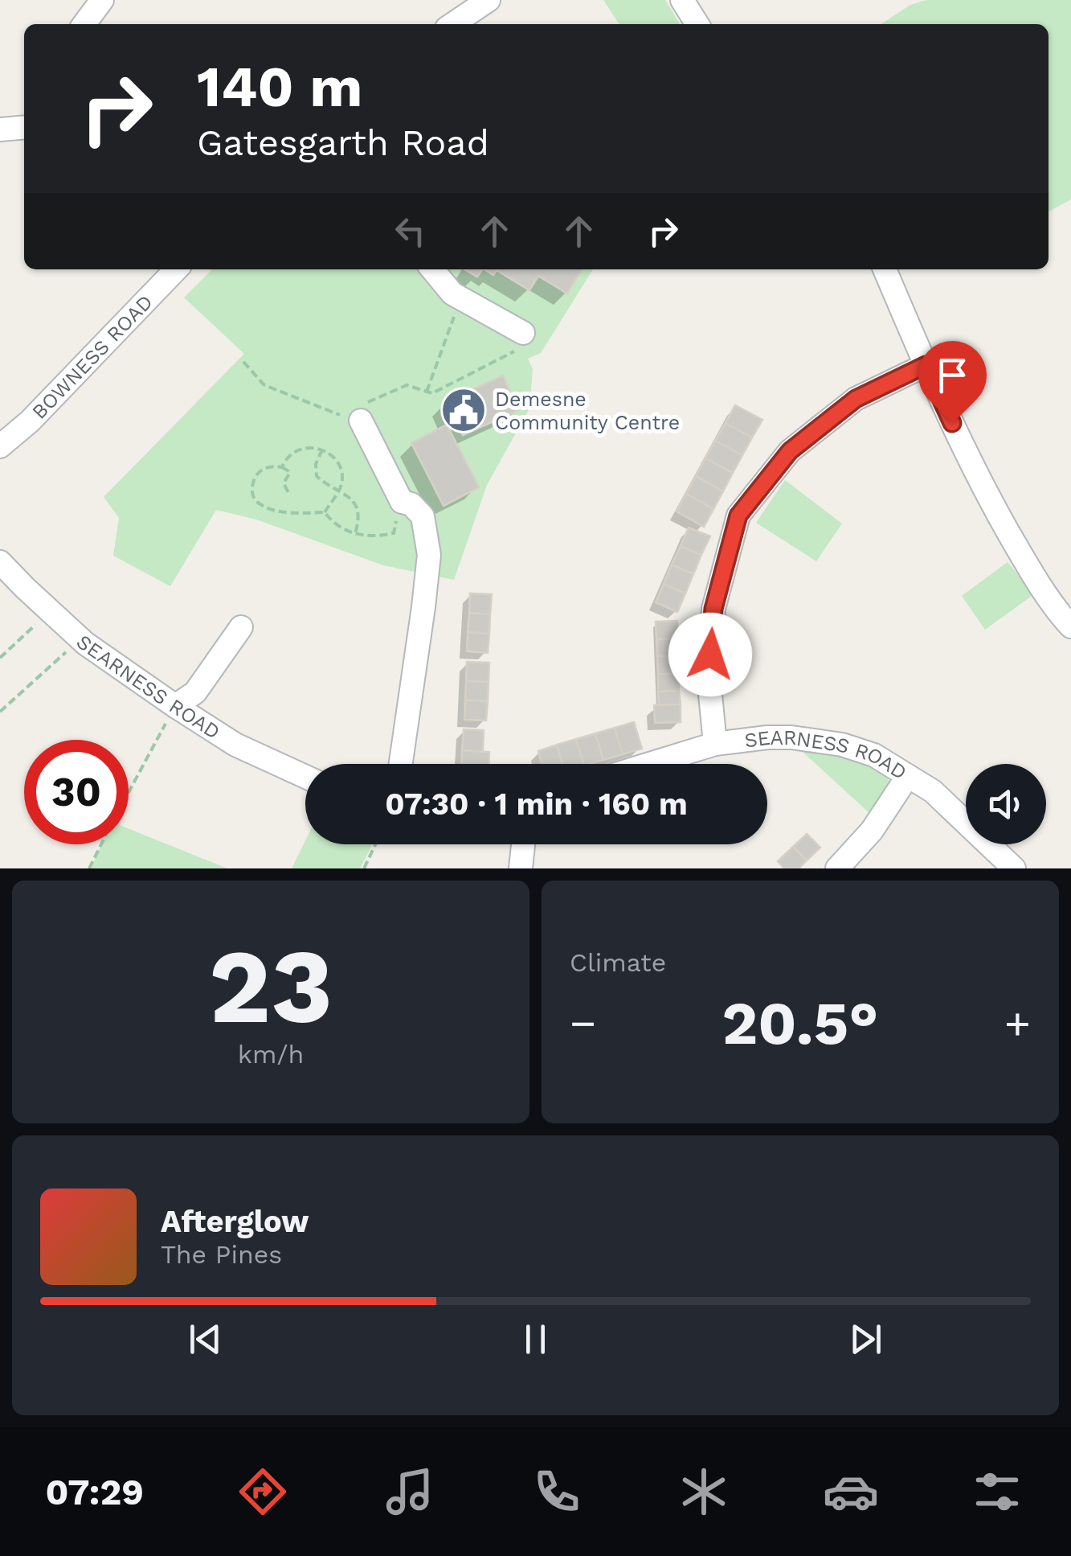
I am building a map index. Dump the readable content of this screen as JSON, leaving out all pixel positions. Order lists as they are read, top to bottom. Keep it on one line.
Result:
{"streets":{"street":["BOWNESS ROAD","SEARNESS ROAD"]},"places":{"public building":["Demesne Community Centre"]},"page":{"turn":["140 m","Gatesgarth Road"],"limit":"30","trip":"07:30 · 1 min · 160 m","tile":[["23","km/h"],"Climate"],"heat":["−","20.5°","+"],"song":["Afterglow","The Pines"],"tabs":"07:29"}}
